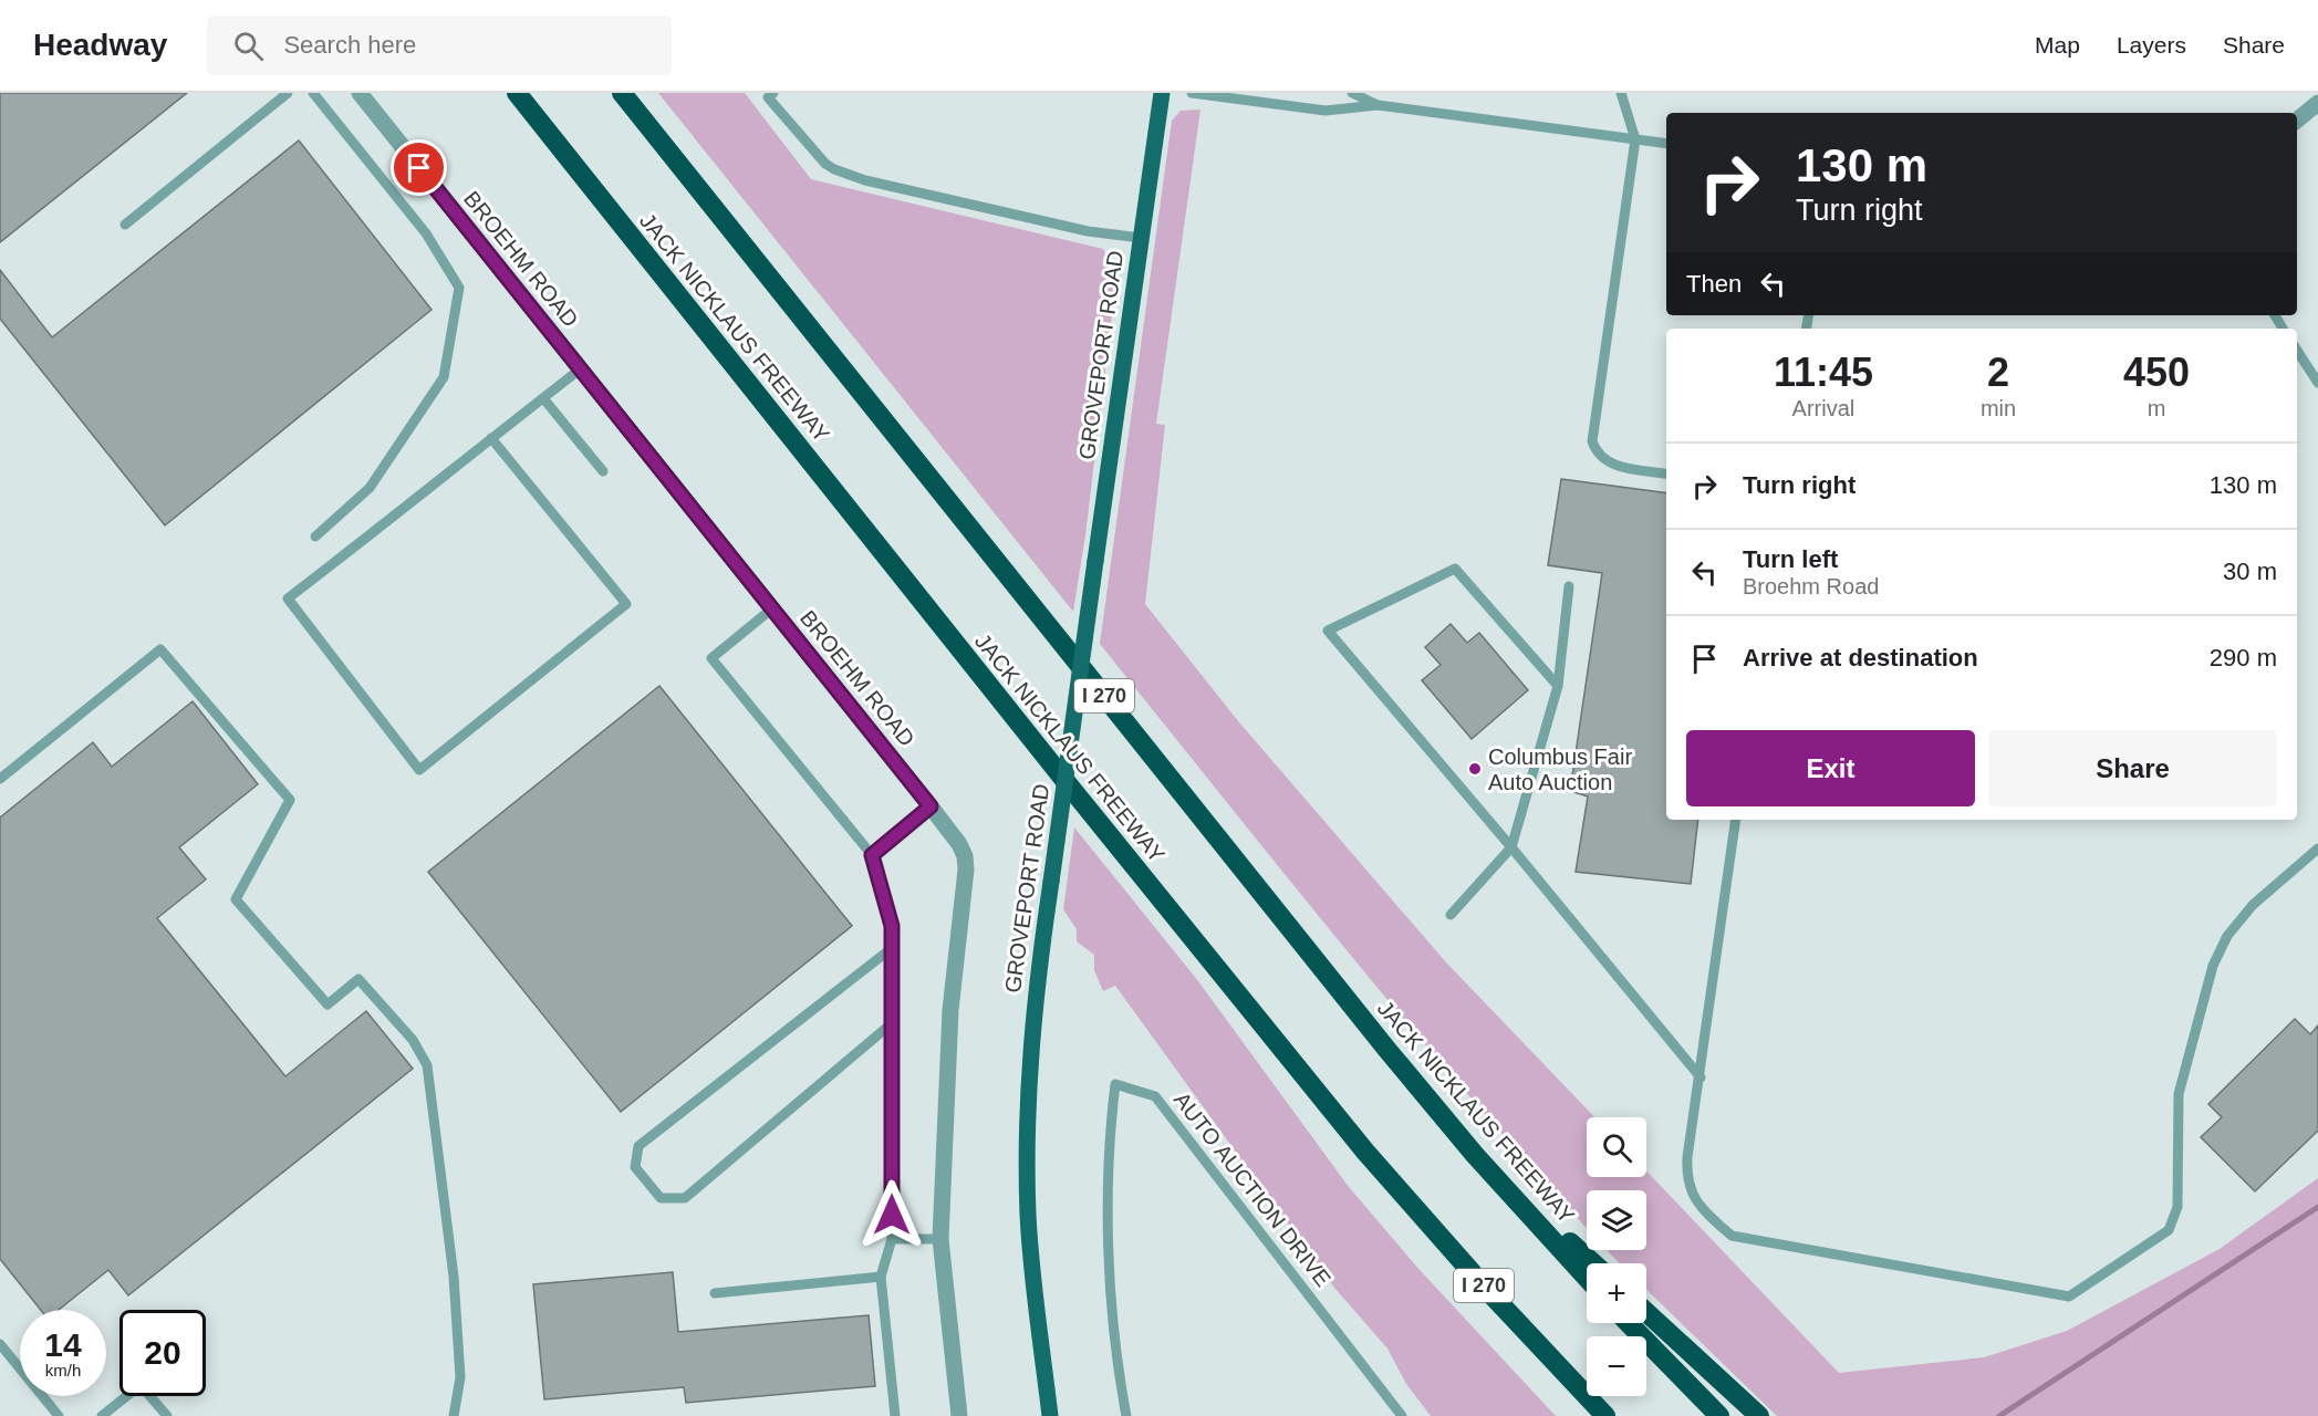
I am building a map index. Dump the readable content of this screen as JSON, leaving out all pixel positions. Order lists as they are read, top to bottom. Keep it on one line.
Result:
{"streets":{"highway":["JACK NICKLAUS FREEWAY","I 270"],"main road":["GROVEPORT ROAD"],"street":["BROEHM ROAD"],"lane":["AUTO AUCTION DRIVE"]},"places":["Columbus Fair Auto Auction"],"page":{"header":"Headway","search":"Search here","nav":["Map","Layers","Share"],"turn":["130 m","Turn right"],"then":"Then","eta":["11:45","Arrival","2","min","450","m"],"list":[{"name":"Turn right","value":"130 m"},{"name":"Turn left","note":"Broehm Road","value":"30 m"},{"name":"Arrive at destination","value":"290 m"}],"buttons":["Exit","Share"],"map_buttons":["+","−"],"speed":"14 km/h","limit":"20"}}
